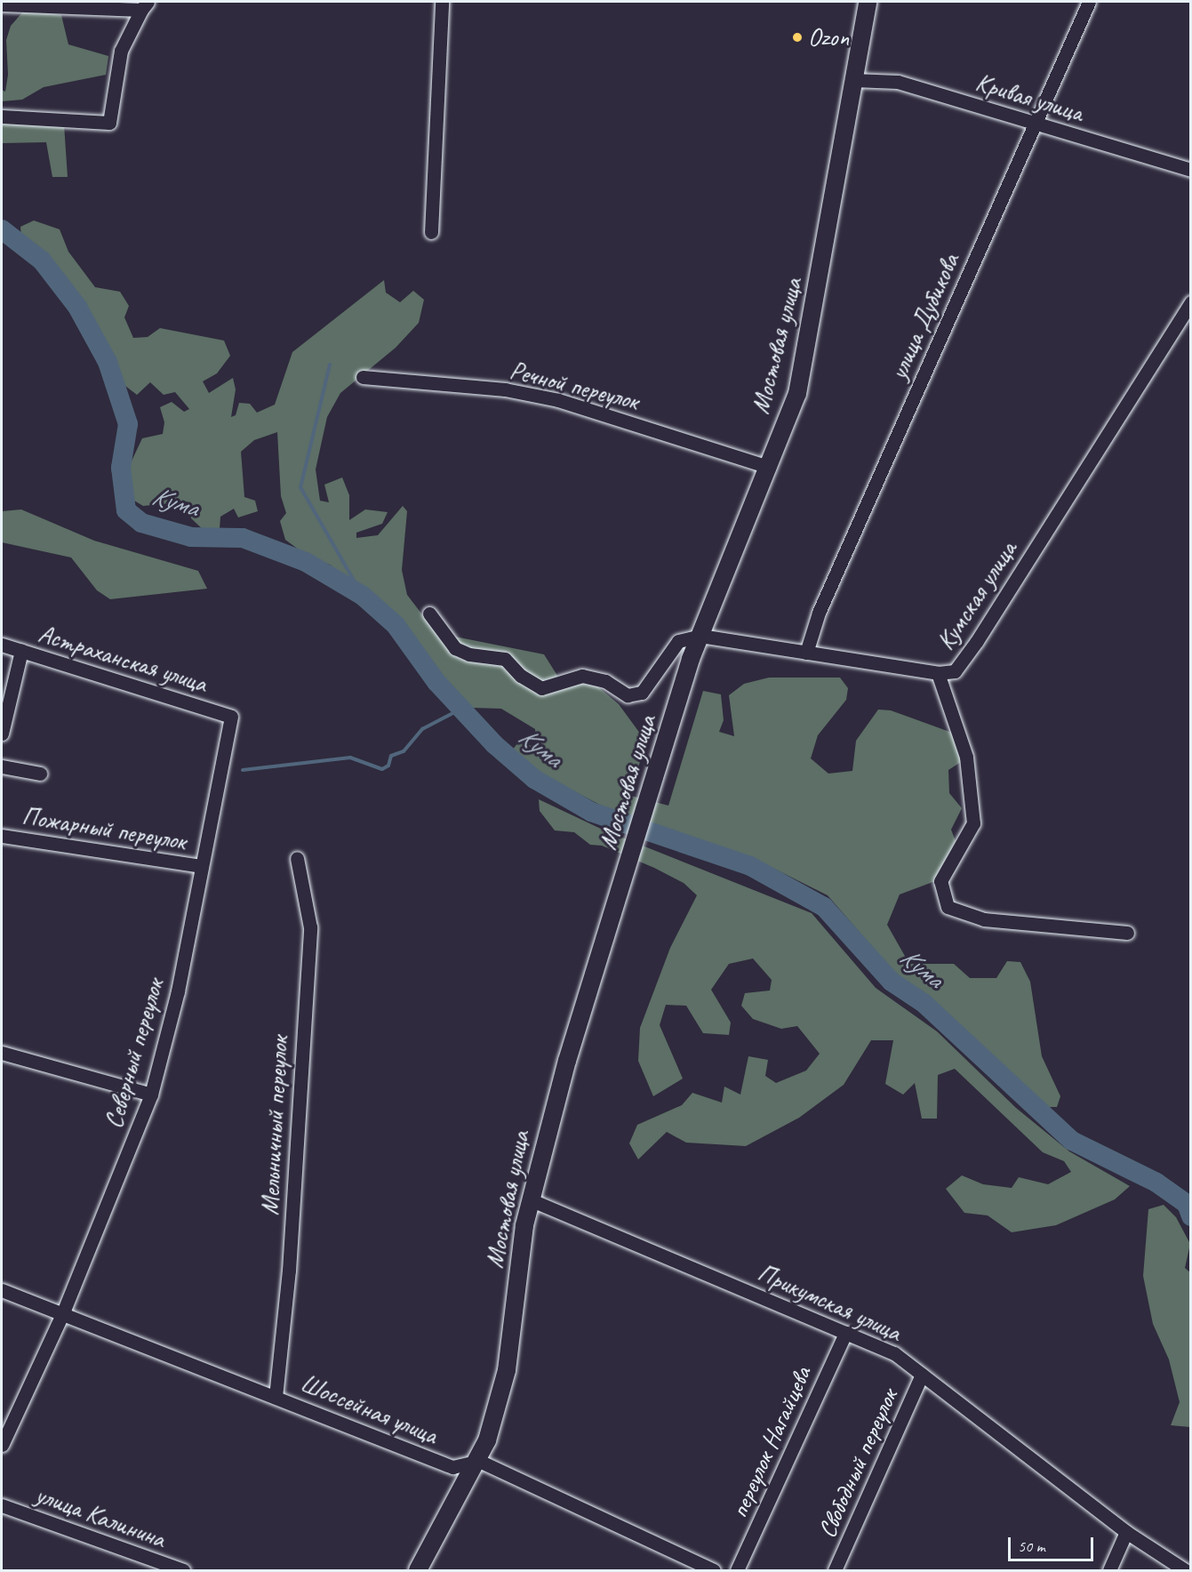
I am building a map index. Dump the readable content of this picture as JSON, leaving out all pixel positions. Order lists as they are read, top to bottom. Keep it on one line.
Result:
{"streets":{"main road":["Мостовая улица"],"street":["Кривая улица","улица Дубикова","Речной переулок","Кумская улица","Астраханская улица","Пожарный переулок","Северный переулок","Мельничный переулок","Прикумская улица","Шоссейная улица","переулок Нагайцева","Свободный переулок","улица Калинина"]},"crossings":[["Кривая улица","улица Дубикова"],["Кривая улица","Мостовая улица"],["Мостовая улица","Речной переулок"],["Мостовая улица","Прикумская улица"],["Мостовая улица","Шоссейная улица"],["Астраханская улица","Северный переулок"],["Пожарный переулок","Северный переулок"],["Северный переулок","Шоссейная улица"],["Мельничный переулок","Шоссейная улица"],["Прикумская улица","переулок Нагайцева"],["Прикумская улица","Свободный переулок"]],"water":["Кума"],"places":["Ozon"],"scale_bar":"50 m"}
